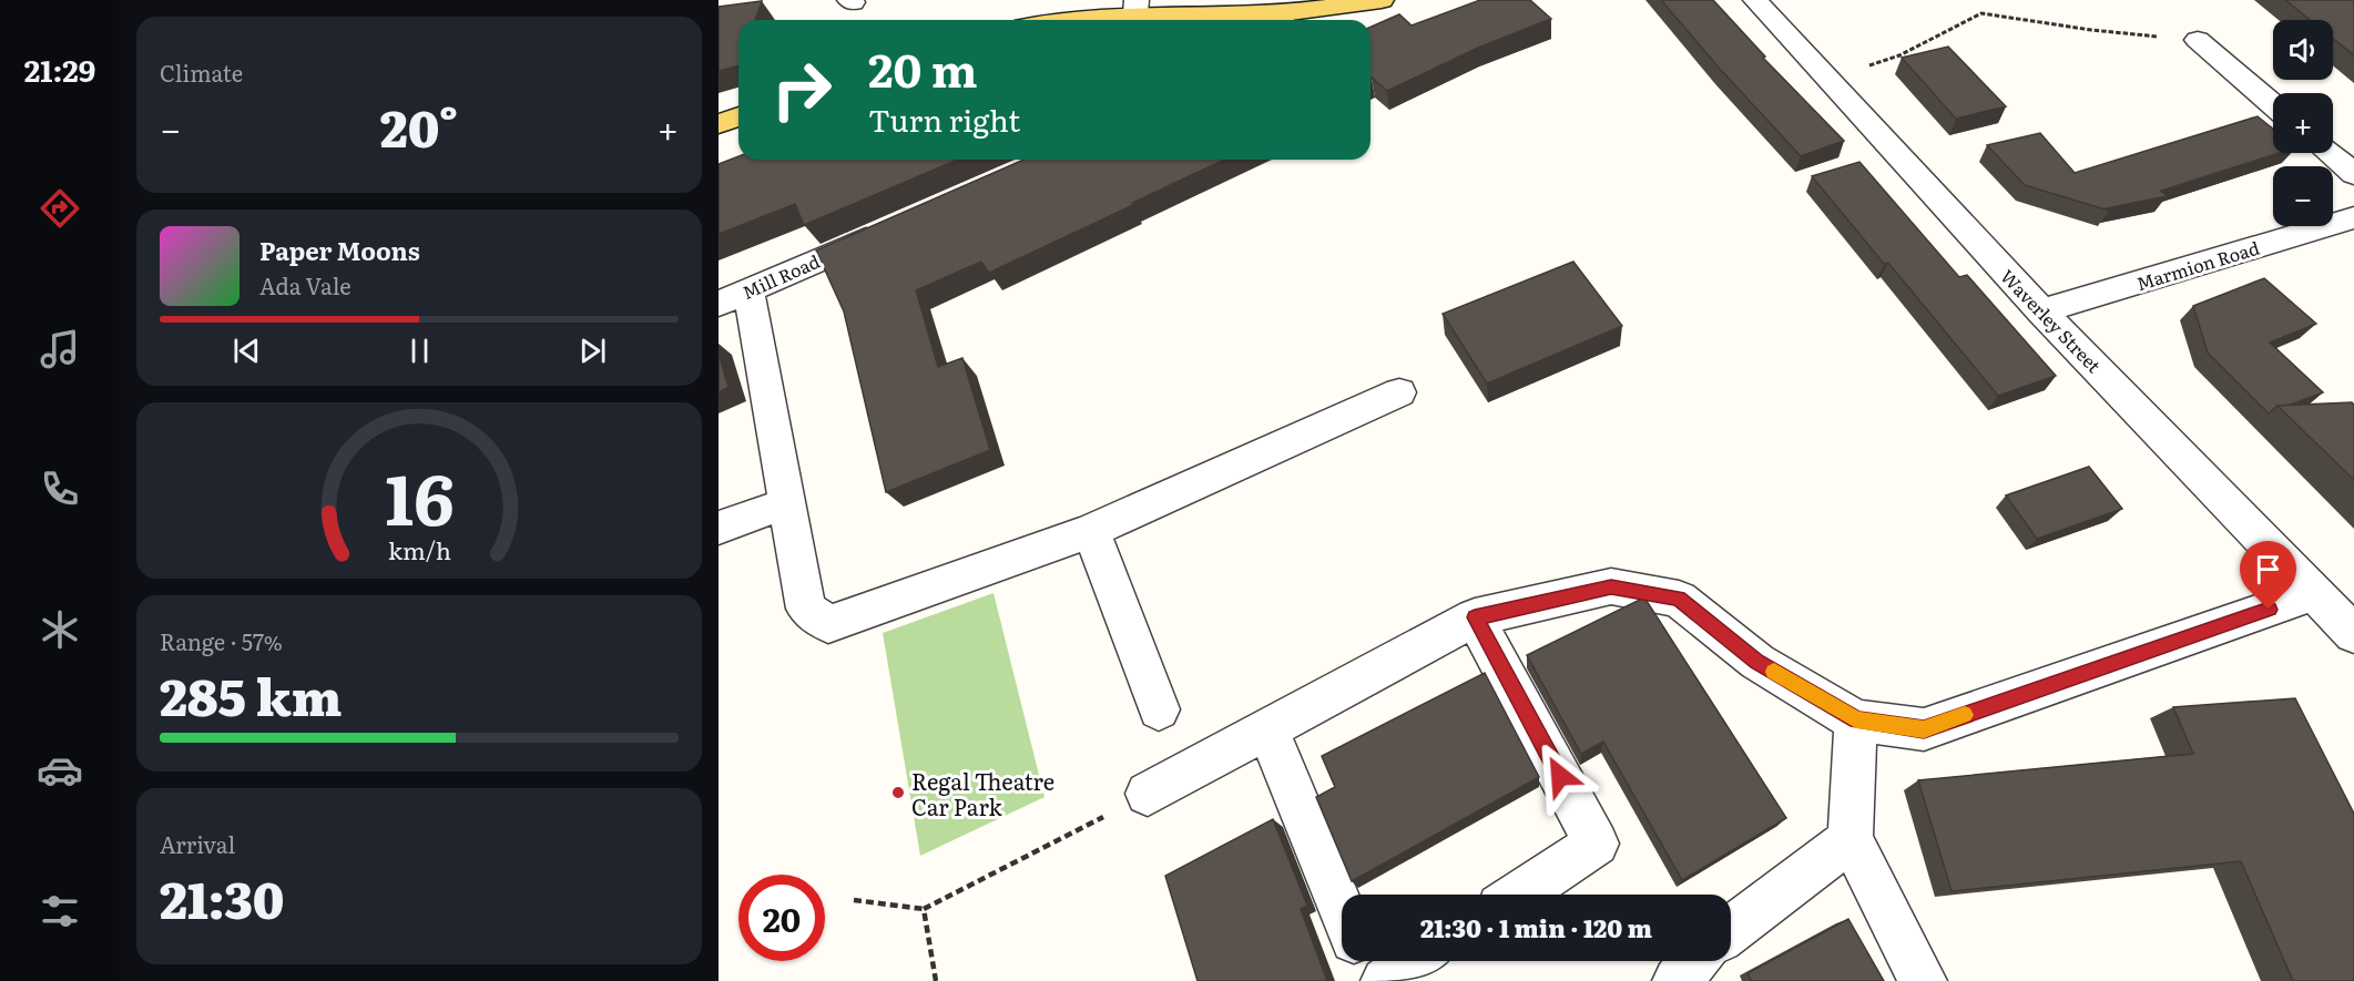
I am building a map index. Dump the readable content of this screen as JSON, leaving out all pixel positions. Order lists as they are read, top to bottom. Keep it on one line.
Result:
{"streets":{"street":["Marmion Road","Mill Road","Waverley Street"]},"crossings":[["Marmion Road","Waverley Street"]],"places":["Regal Theatre Car Park"],"page":{"tabs":"21:29","tile":["Climate",["Range · 57%","285 km"],["Arrival","21:30"]],"map_buttons":["+","−"],"turn":["20 m","Turn right"],"heat":["−","20°","+"],"song":["Paper Moons","Ada Vale"],"limit":"20","trip":"21:30 · 1 min · 120 m","gauge":["16","km/h"]}}
